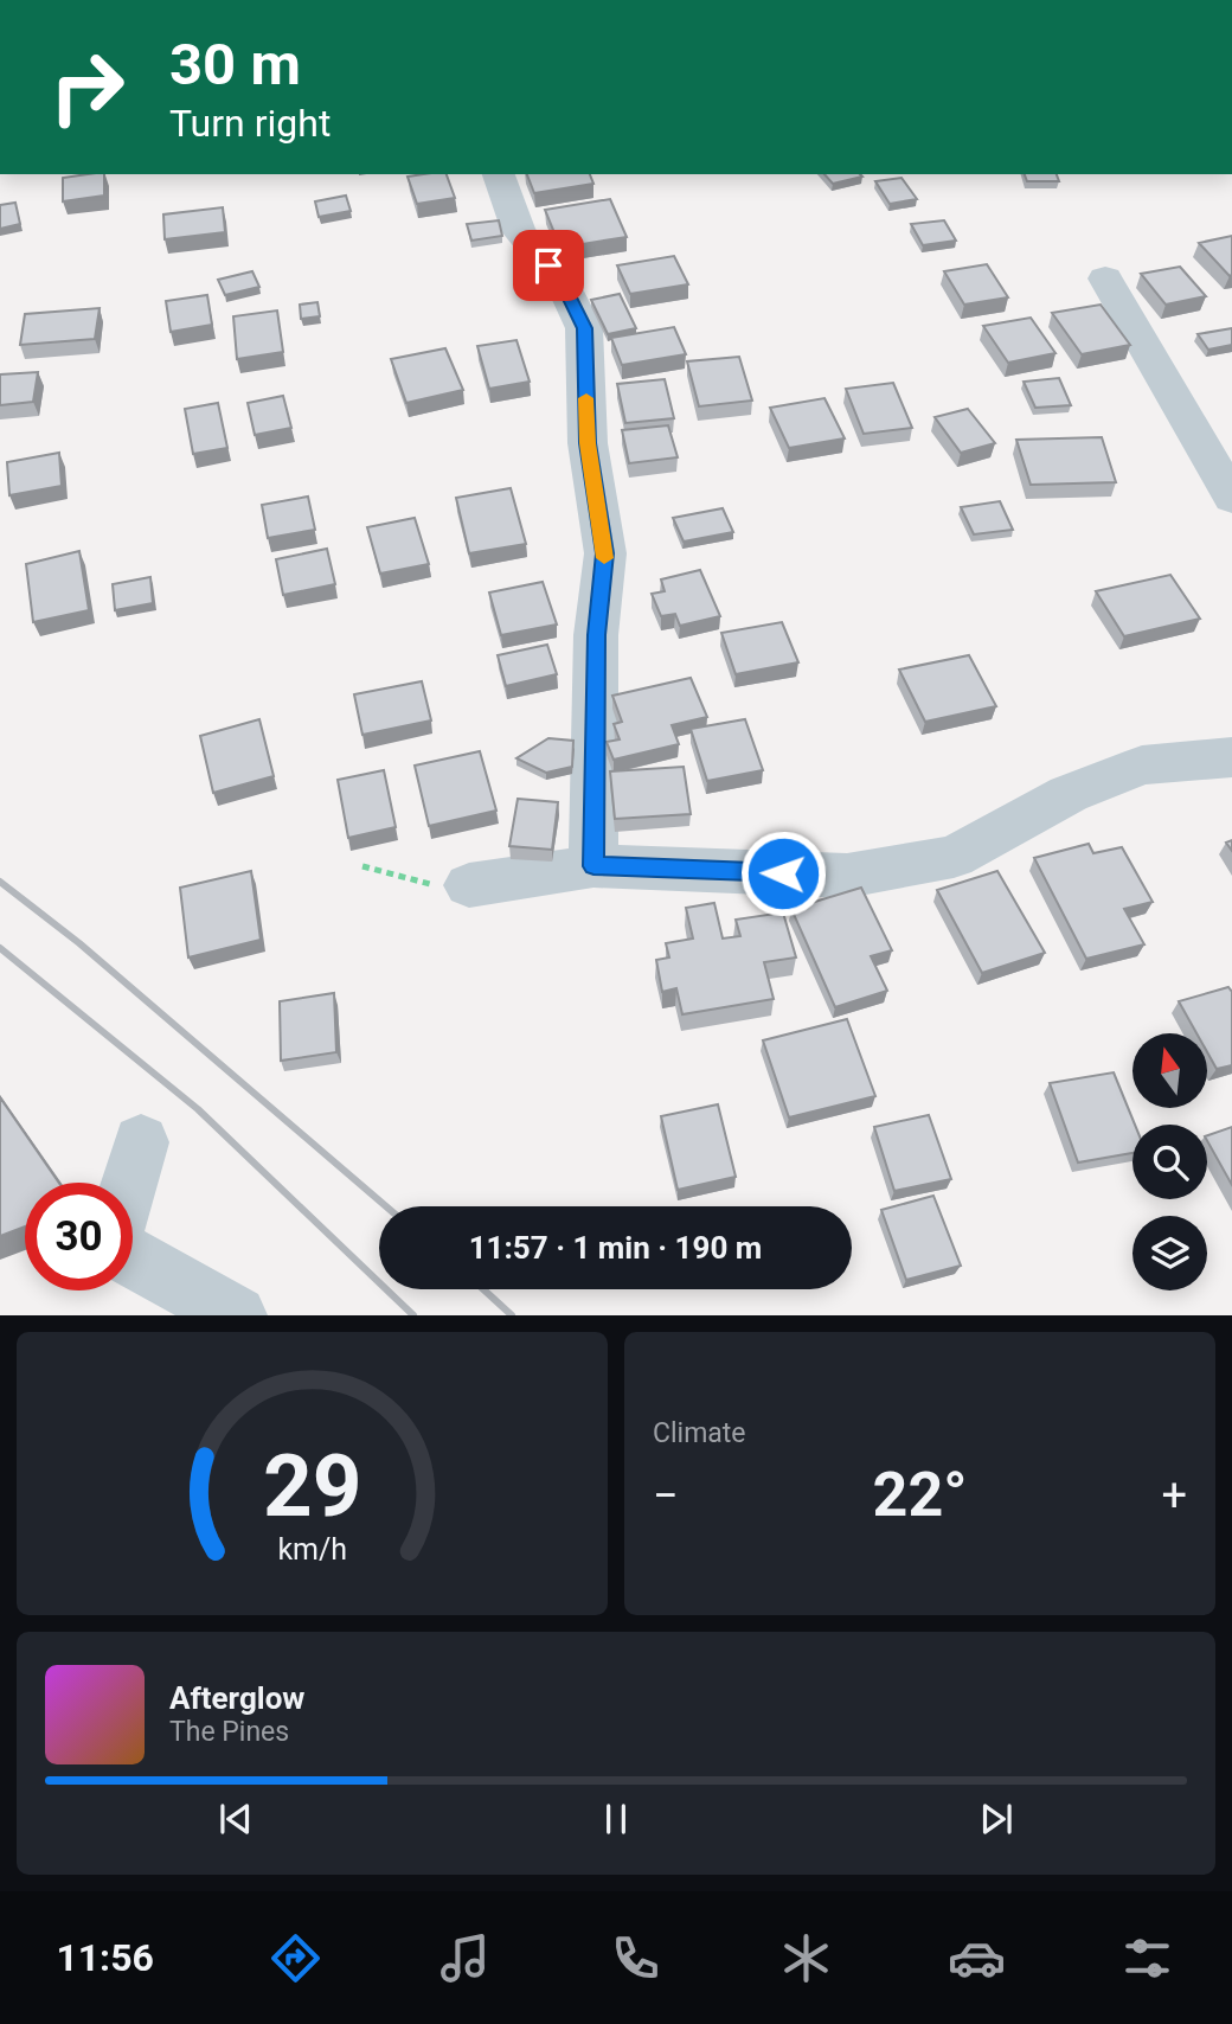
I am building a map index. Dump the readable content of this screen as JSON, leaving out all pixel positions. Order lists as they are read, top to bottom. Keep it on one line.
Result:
{"north":"top","page":{"turn":["30 m","Turn right"],"limit":"30","trip":"11:57 · 1 min · 190 m","tile":"Climate","heat":["−","22°","+"],"song":["Afterglow","The Pines"],"tabs":"11:56","gauge":["29","km/h"]}}
